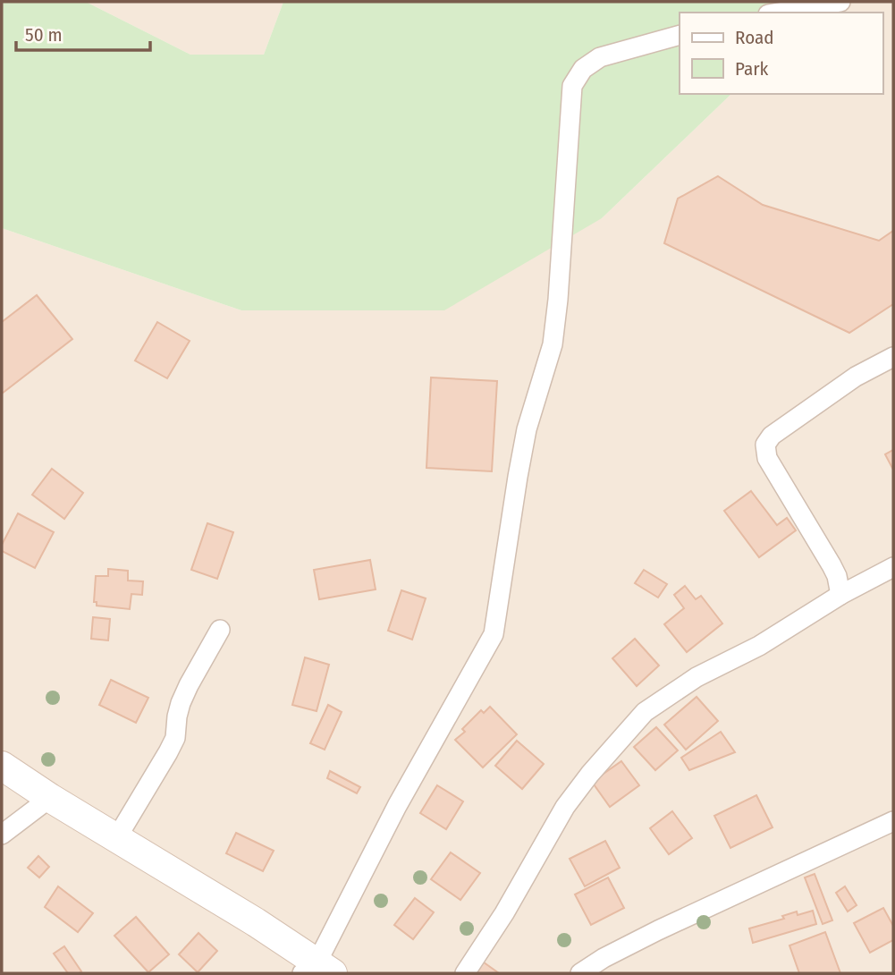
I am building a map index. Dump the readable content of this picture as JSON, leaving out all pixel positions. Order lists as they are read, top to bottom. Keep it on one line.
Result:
{"legend":["Road","Park"],"scale_bar":"50 m"}
